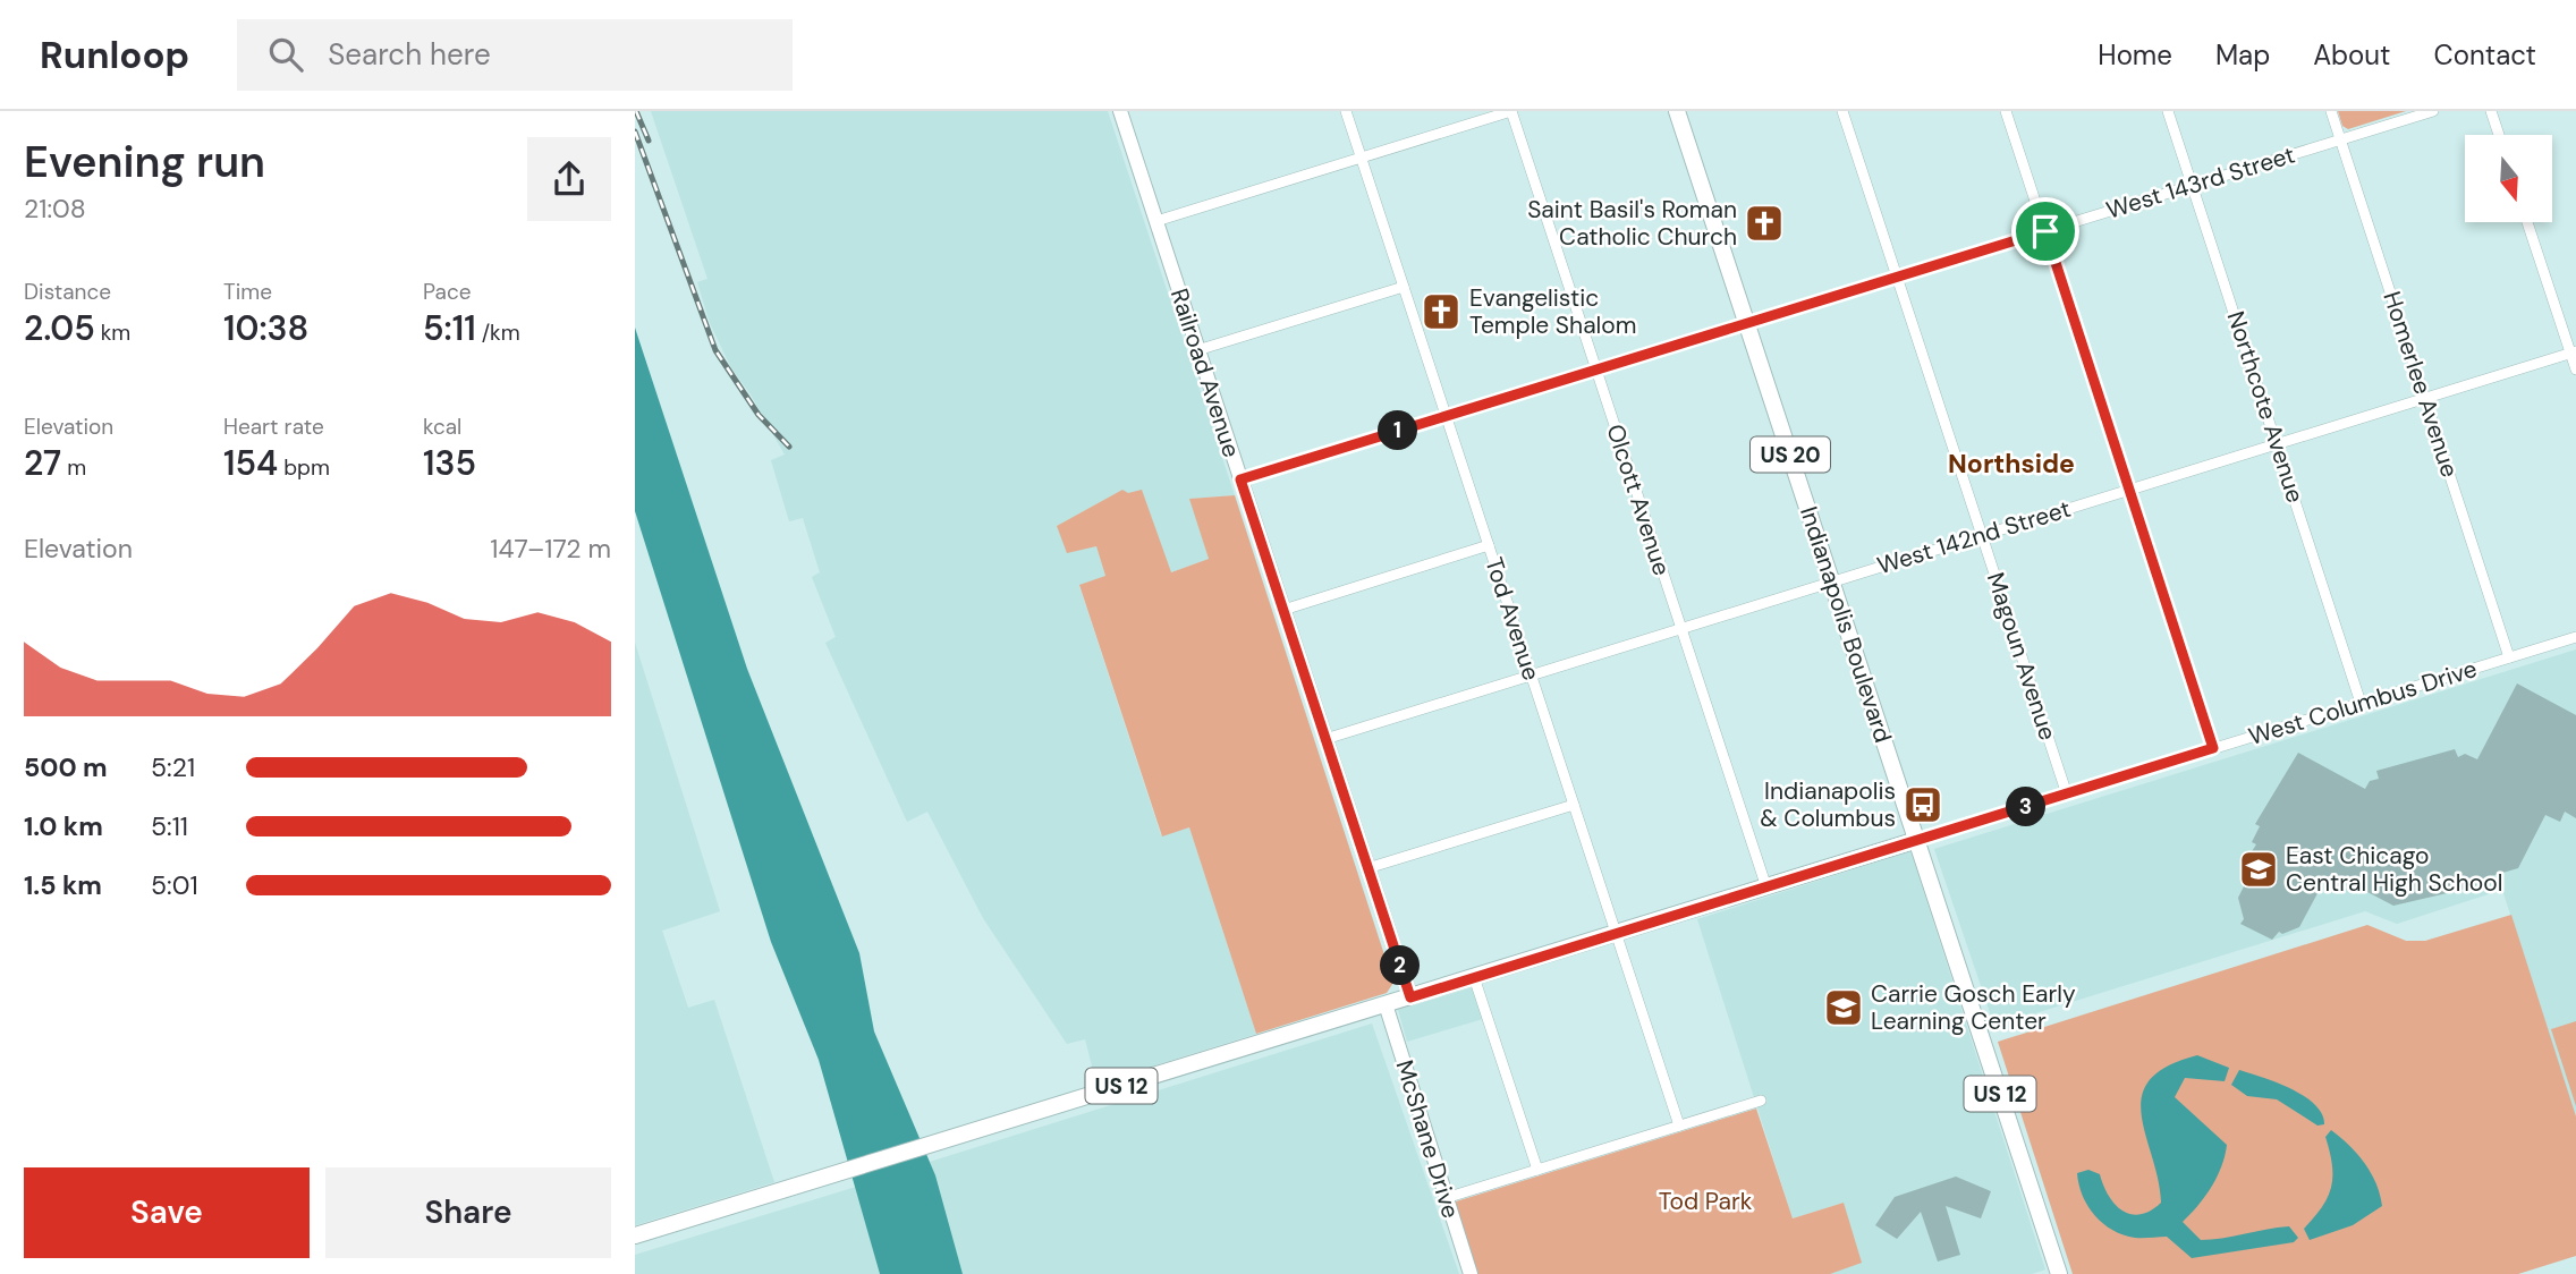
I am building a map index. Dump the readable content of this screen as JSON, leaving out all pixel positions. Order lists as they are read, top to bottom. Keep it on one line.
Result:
{"streets":{"main road":["US 20","Indianapolis Boulevard","West Columbus Drive","US 12"],"street":["West 143rd Street","Railroad Avenue","Homerlee Avenue","Northcote Avenue","Olcott Avenue","West 142nd Street","Tod Avenue","Magoun Avenue","McShane Drive"]},"crossings":[["West 143rd Street","Railroad Avenue"],["West 143rd Street","Homerlee Avenue"],["West 143rd Street","Northcote Avenue"],["West 143rd Street","Olcott Avenue"],["West 143rd Street","Tod Avenue"],["West 143rd Street","Indianapolis Boulevard"],["West 143rd Street","Magoun Avenue"],["Railroad Avenue","West 142nd Street"],["Railroad Avenue","West Columbus Drive"],["Homerlee Avenue","West 142nd Street"],["Homerlee Avenue","West Columbus Drive"],["Northcote Avenue","West 142nd Street"],["Northcote Avenue","West Columbus Drive"],["Olcott Avenue","West 142nd Street"],["Olcott Avenue","West Columbus Drive"],["West 142nd Street","Tod Avenue"],["West 142nd Street","Indianapolis Boulevard"],["West 142nd Street","Magoun Avenue"],["Tod Avenue","West Columbus Drive"],["Indianapolis Boulevard","West Columbus Drive"],["Magoun Avenue","West Columbus Drive"],["West Columbus Drive","McShane Drive"]],"districts":["Northside"],"parks":["Tod Park"],"places":{"church":["Saint Basil's Roman Catholic Church","Evangelistic Temple Shalom"],"bus stop":["Indianapolis & Columbus"],"school or university":["East Chicago Central High School","Carrie Gosch Early Learning Center"]},"north":"bottom","page":{"header":"Runloop","search":"Search here","nav":["Home","Map","About","Contact"],"heading":["Evening run","21:08"],"stats":[["Distance","2.05 km"],["Time","10:38"],["Pace","5:11 /km"],["Elevation","27 m"],["Heart rate","154 bpm"],["kcal","135"]],"pins":["1","3","2"],"chart":["Elevation","147–172 m"],"list":[{"name":"500 m","note":"5:21"},{"name":"1.0 km","note":"5:11"},{"name":"1.5 km","note":"5:01"}],"buttons":["Save","Share"]}}
